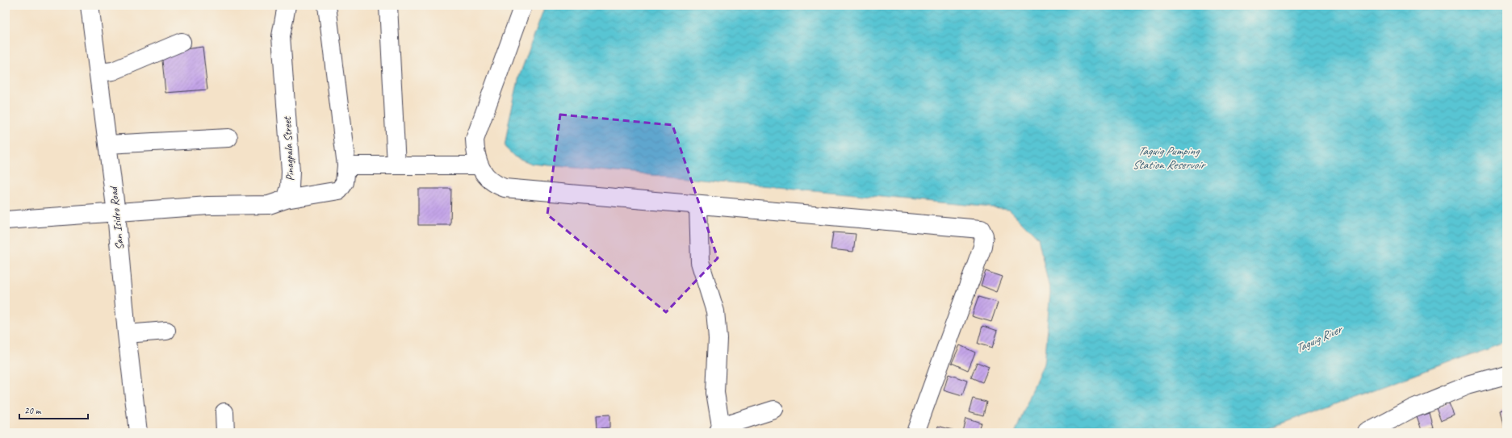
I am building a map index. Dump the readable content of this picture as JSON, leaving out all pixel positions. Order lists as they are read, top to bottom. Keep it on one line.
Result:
{"streets":{"street":["Pinagpala Street","San Isidro Road"]},"water":["Taguig Pumping Station Reservoir","Taguig River"],"scale_bar":"20 m"}
